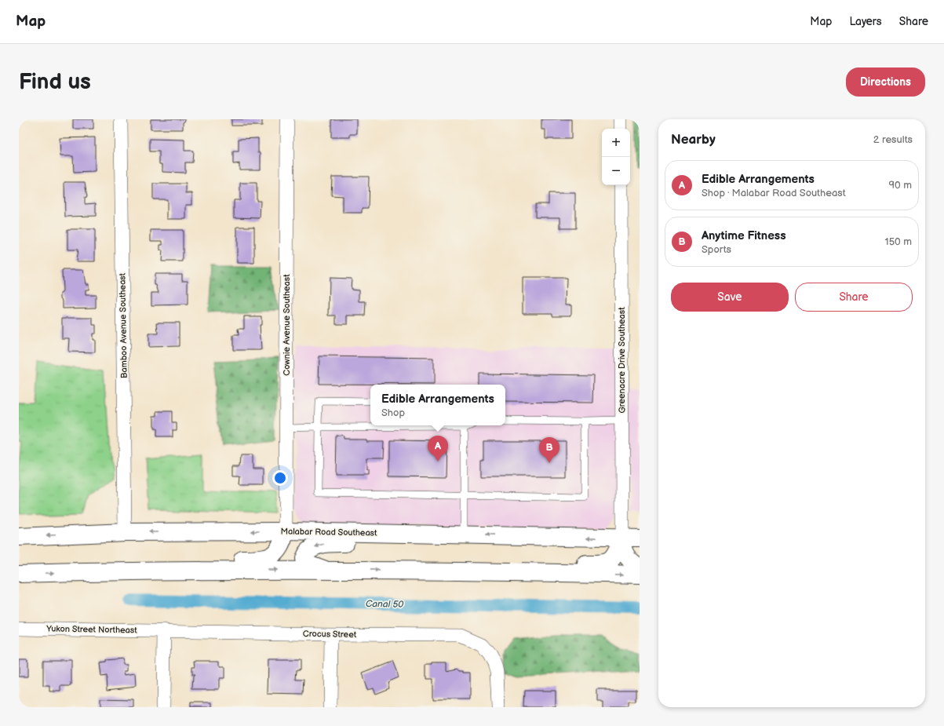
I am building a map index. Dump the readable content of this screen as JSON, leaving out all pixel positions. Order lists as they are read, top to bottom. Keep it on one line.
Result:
{"streets":{"main road":["Malabar Road Southeast"],"street":["Cownie Avenue Southeast","Bamboo Avenue Southeast","Greenacre Drive Southeast","Yukon Street Northeast","Crocus Street"]},"crossings":[["Cownie Avenue Southeast","Malabar Road Southeast"],["Bamboo Avenue Southeast","Malabar Road Southeast"],["Greenacre Drive Southeast","Malabar Road Southeast"],["Yukon Street Northeast","Crocus Street"]],"water":["Canal 50"],"page":{"header":"Map","nav":["Map","Layers","Share"],"buttons":["Directions",["Save","Share"]],"title":"Find us","heading":["Nearby","2 results"],"map_buttons":["+","−"],"list":[{"mark":"A","name":"Edible Arrangements","note":"Shop · Malabar Road Southeast","value":"90 m"},{"mark":"B","name":"Anytime Fitness","note":"Sports","value":"150 m"}],"popup":["Edible Arrangements","Shop"],"pins":["A","B"]}}
